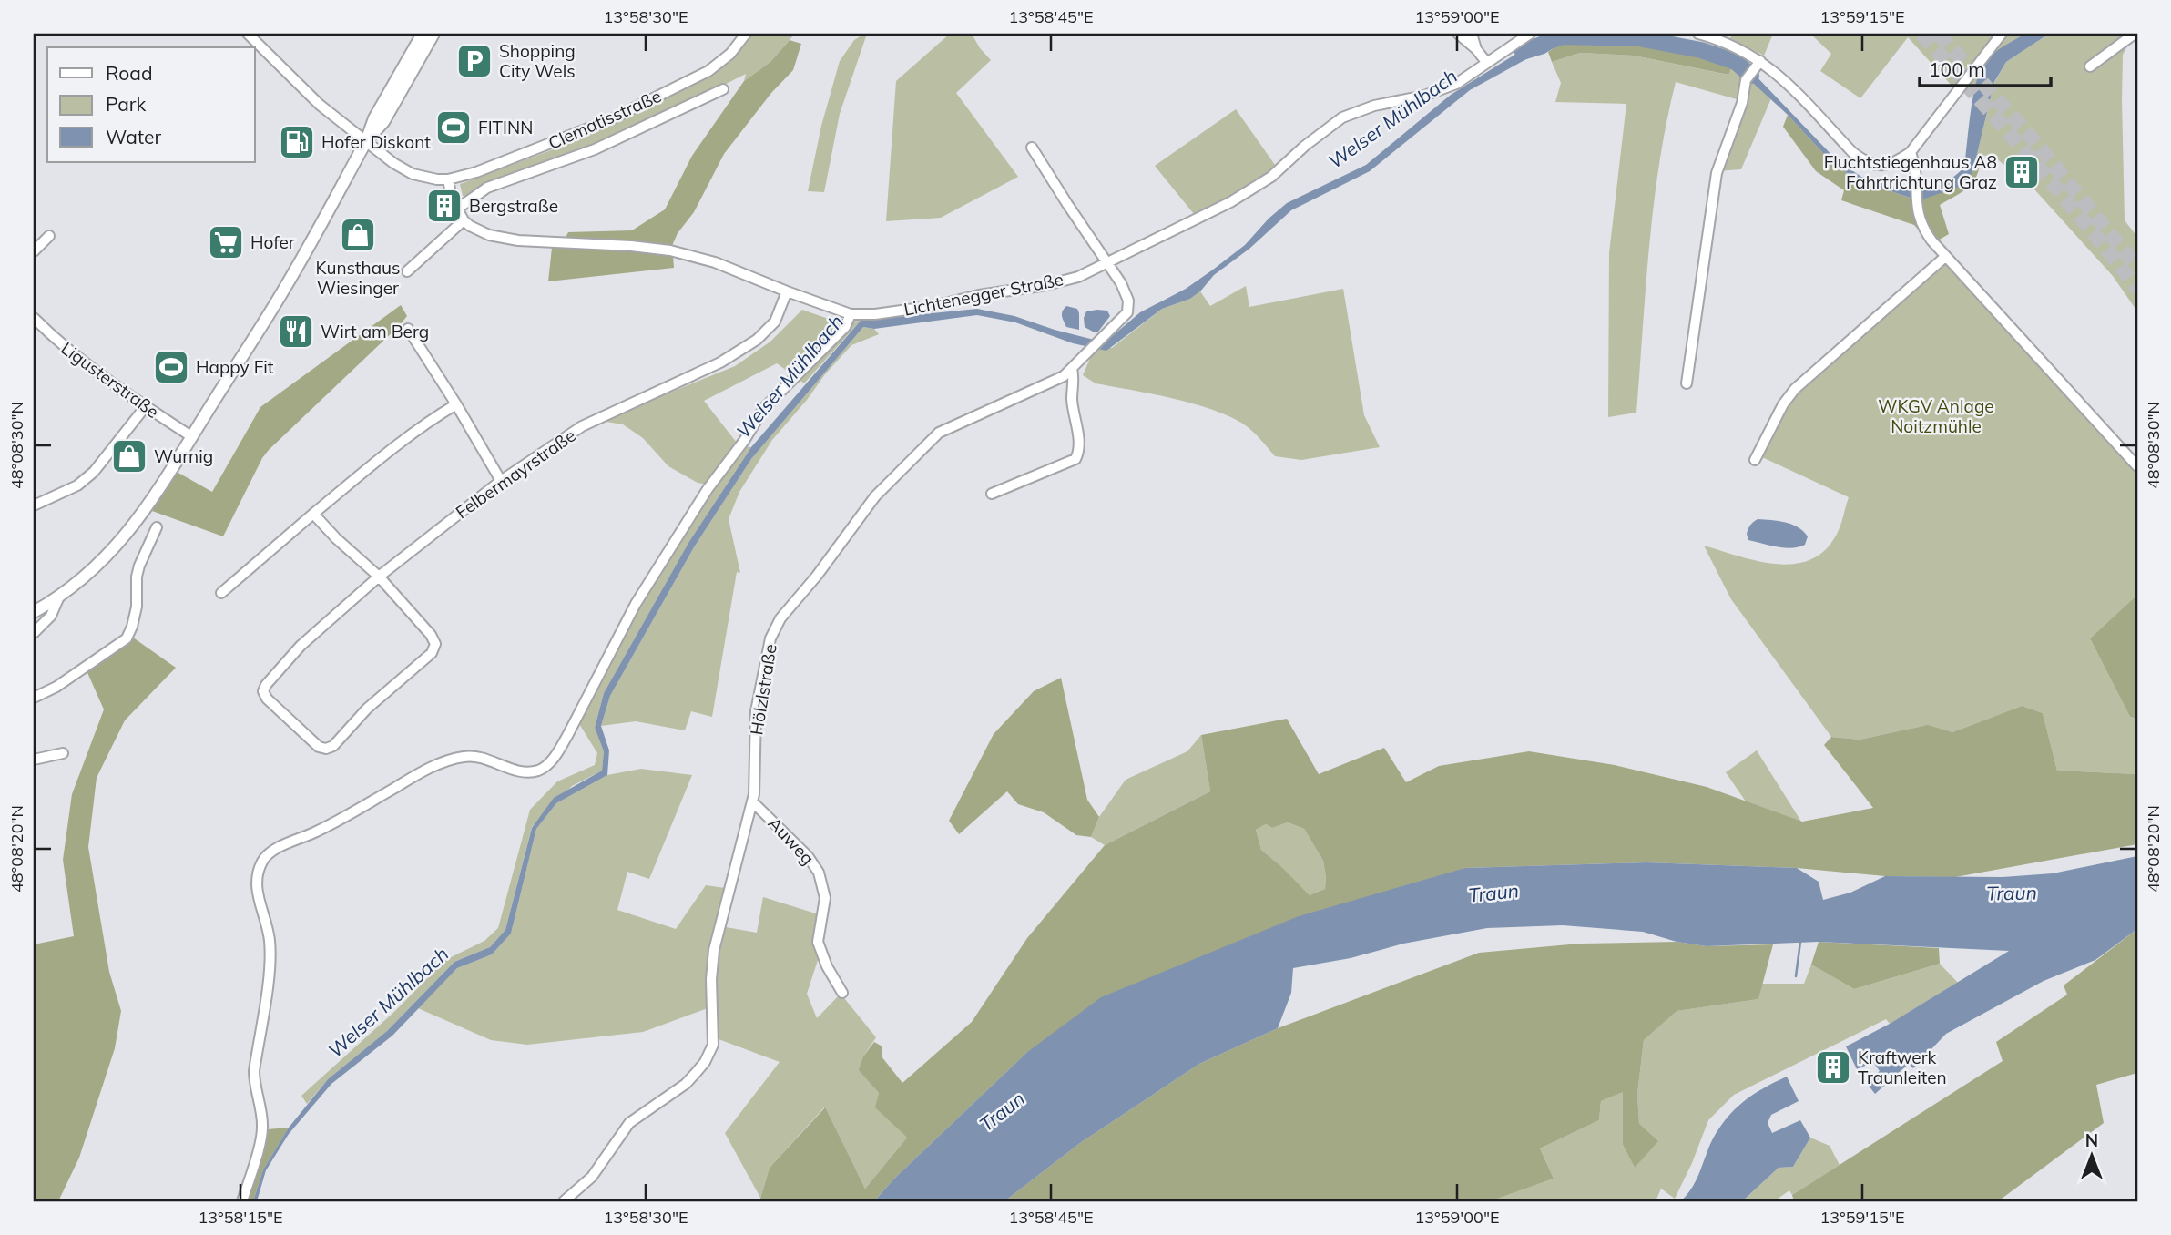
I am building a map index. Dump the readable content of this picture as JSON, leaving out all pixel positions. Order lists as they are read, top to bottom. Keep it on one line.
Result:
{"streets":{"street":["Clematisstraße","Lichtenegger Straße","Ligusterstraße","Felbermayrstraße","Hölzlstraße","Auweg"]},"crossings":[["Lichtenegger Straße","Felbermayrstraße"],["Lichtenegger Straße","Hölzlstraße"],["Hölzlstraße","Auweg"]],"water":["Welser Mühlbach","Traun"],"parks":["WKGV Anlage Noitzmühle"],"places":{"parking":["Shopping City Wels"],"sports":["FITINN","Happy Fit"],"fuel station":["Hofer Diskont"],"building":["Fluchtstiegenhaus A8 Fahrtrichtung Graz","Bergstraße","Kraftwerk Traunleiten"],"shop":["Kunsthaus Wiesinger","Wurnig"],"supermarket":["Hofer"],"restaurant":["Wirt am Berg"]},"legend":["Road","Park","Water"],"scale_bar":"100 m","north":"top","coordinates":["13°58'30\"E","13°58'45\"E","13°59'00\"E","13°59'15\"E","48°08'30\"N","48°08'20\"N","13°58'15\"E"]}
